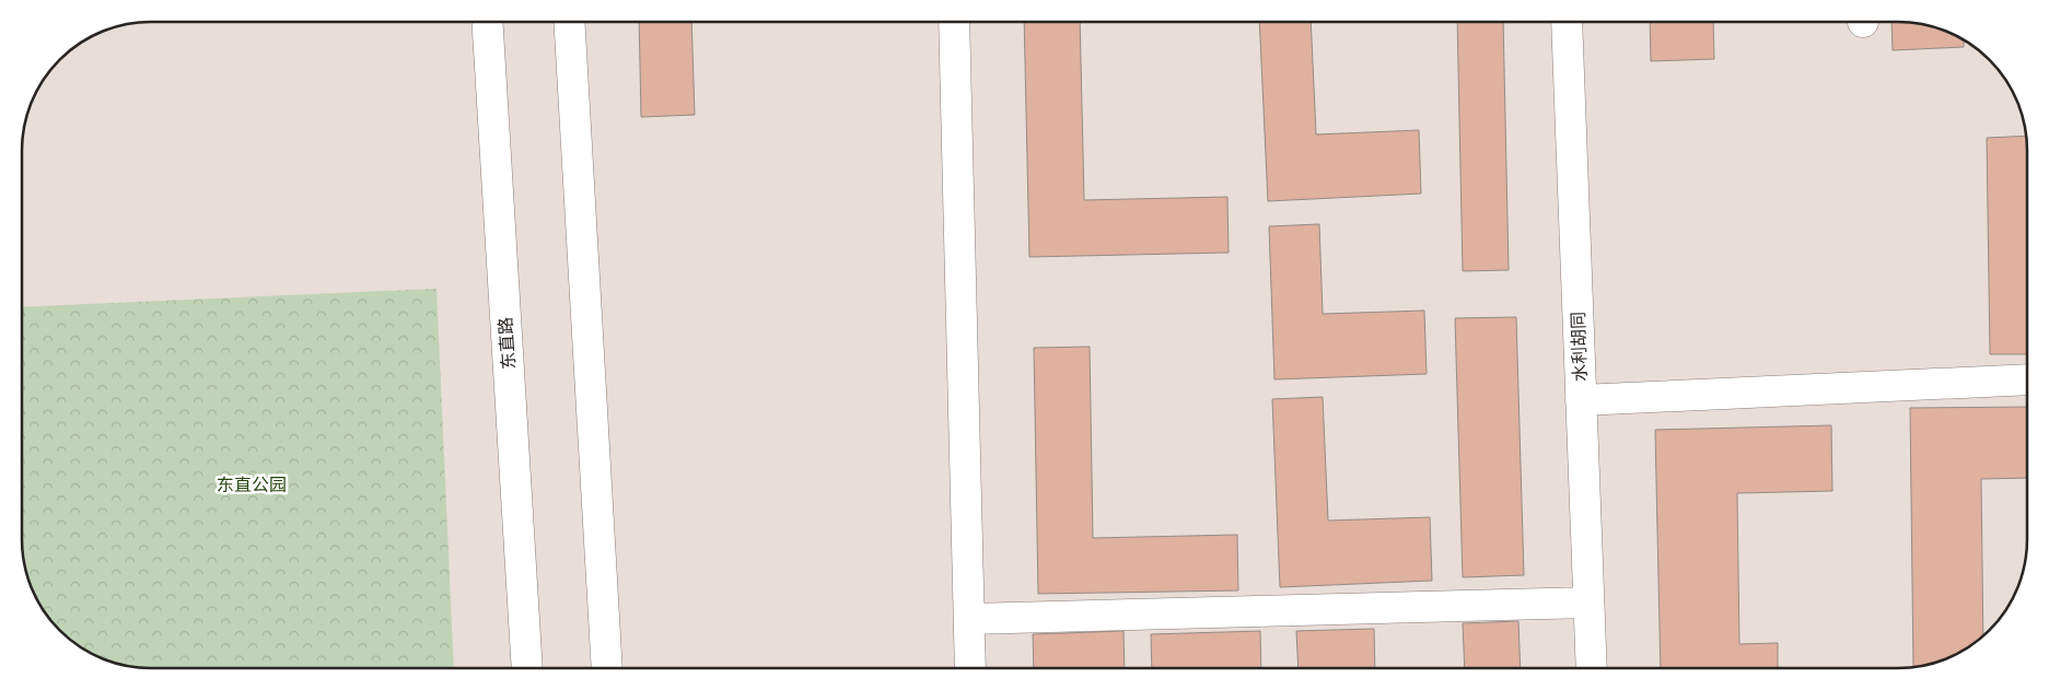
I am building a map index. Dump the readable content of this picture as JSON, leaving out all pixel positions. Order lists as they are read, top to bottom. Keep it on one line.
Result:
{"streets":{"main road":["东直路","水利胡同"]},"parks":["东直公园"]}
